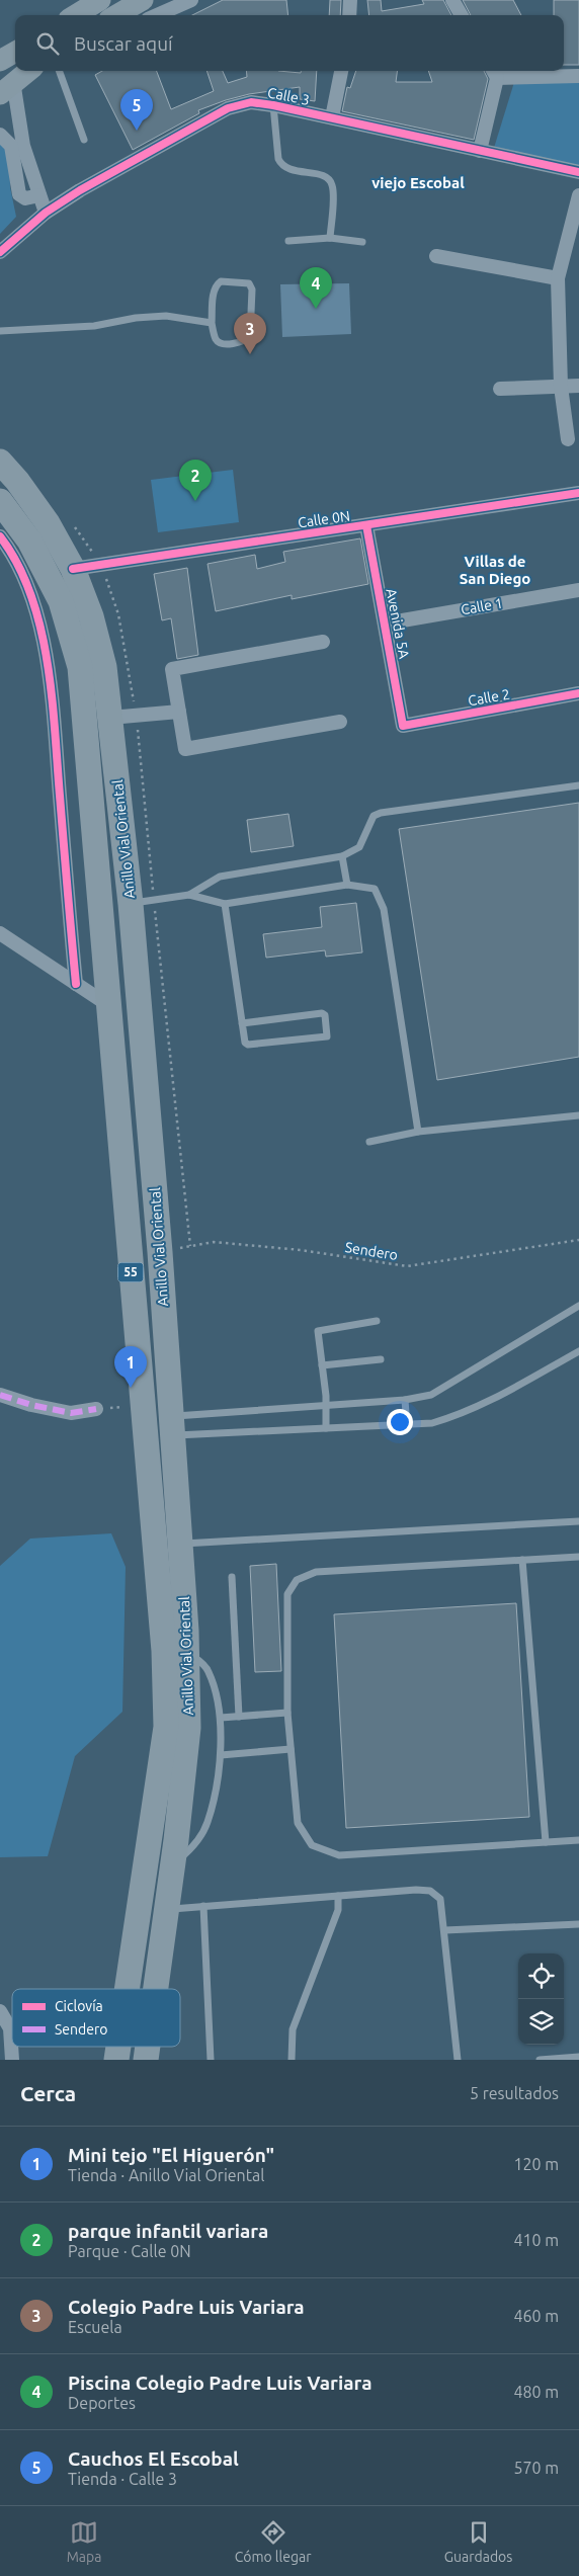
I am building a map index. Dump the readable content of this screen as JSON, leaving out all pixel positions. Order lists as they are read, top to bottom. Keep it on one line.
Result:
{"streets":{"highway":["Anillo Vial Oriental","55"],"street":["Calle 3","Calle 0N","Calle 1","Avenida 5A","Calle 2"],"path":["Sendero"]},"crossings":[["Calle 0N","Avenida 5A"],["Calle 0N","Anillo Vial Oriental"],["Calle 1","Avenida 5A"],["Avenida 5A","Calle 2"],["Anillo Vial Oriental","Sendero"]],"districts":["viejo Escobal","Villas de San Diego"],"legend":["Ciclovía","Sendero"],"page":{"search":"Buscar aquí","pins":["5","4","3","2","1"],"heading":["Cerca","5 resultados"],"list":[{"mark":"1","name":"Mini tejo \"El Higuerón\"","note":"Tienda · Anillo Vial Oriental","value":"120 m"},{"mark":"2","name":"parque infantil variara","note":"Parque · Calle 0N","value":"410 m"},{"mark":"3","name":"Colegio Padre Luis Variara","note":"Escuela","value":"460 m"},{"mark":"4","name":"Piscina Colegio Padre Luis Variara","note":"Deportes","value":"480 m"},{"mark":"5","name":"Cauchos El Escobal","note":"Tienda · Calle 3","value":"570 m"}],"nav":["Mapa","Cómo llegar","Guardados"]}}
